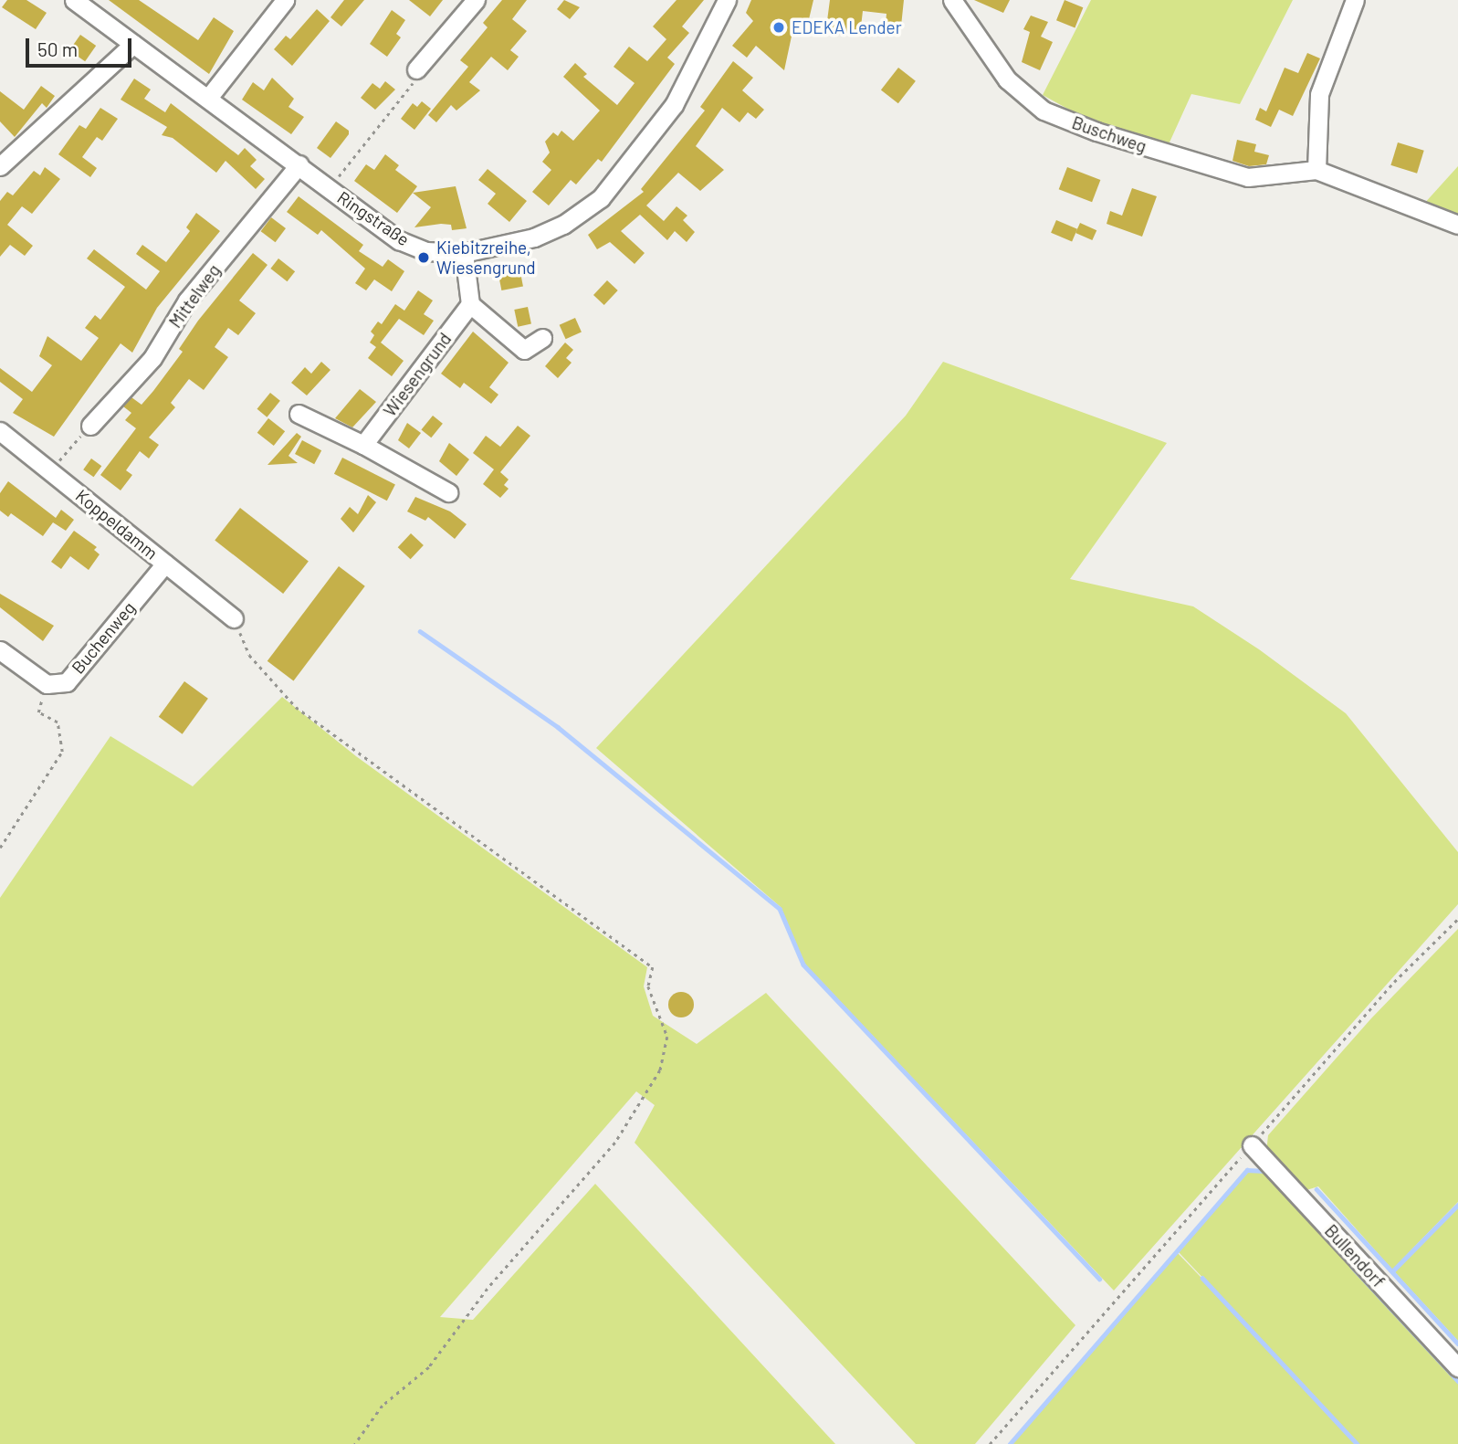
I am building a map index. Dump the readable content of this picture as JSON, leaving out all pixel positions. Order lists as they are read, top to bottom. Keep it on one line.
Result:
{"streets":{"street":["Buschweg","Ringstraße","Mittelweg","Wiesengrund","Koppeldamm","Buchenweg","Bullendorf"]},"crossings":[["Ringstraße","Mittelweg"],["Koppeldamm","Buchenweg"]],"places":["EDEKA Lender","Kiebitzreihe, Wiesengrund"],"scale_bar":"50 m"}
